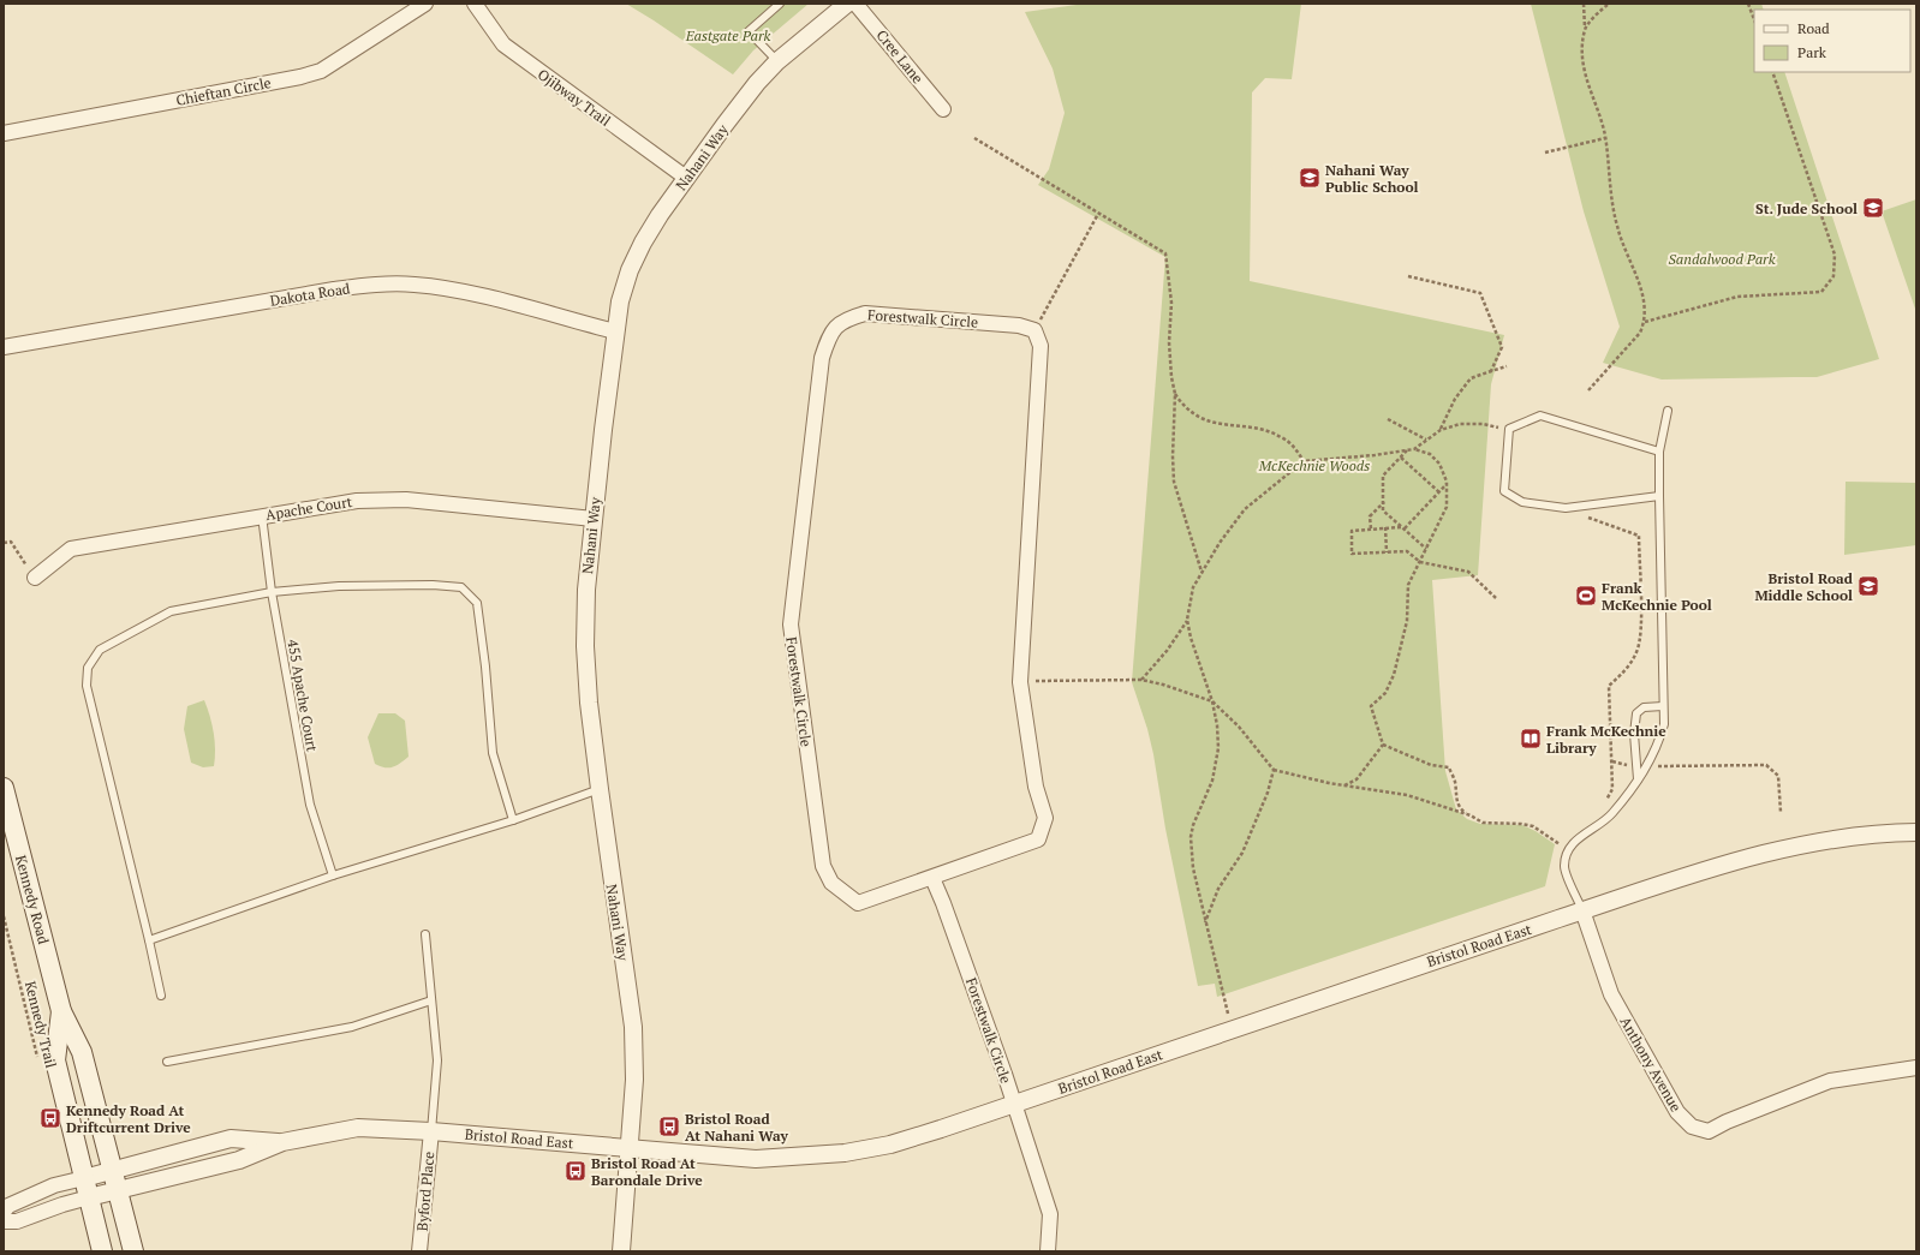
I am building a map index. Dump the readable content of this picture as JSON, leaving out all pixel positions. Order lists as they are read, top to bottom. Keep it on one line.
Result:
{"streets":{"main road":["Kennedy Road"],"street":["Cree Lane","Chieftan Circle","Ojibway Trail","Nahani Way","Dakota Road","Forestwalk Circle","Apache Court","Bristol Road East","Anthony Avenue","Byford Place"],"lane":["455 Apache Court"],"path":["Kennedy Trail"]},"crossings":[["Ojibway Trail","Nahani Way"],["Nahani Way","Dakota Road"],["Nahani Way","Apache Court"],["Nahani Way","Bristol Road East"],["Forestwalk Circle","Bristol Road East"],["Apache Court","455 Apache Court"],["Kennedy Road","Bristol Road East"],["Bristol Road East","Anthony Avenue"],["Bristol Road East","Byford Place"]],"parks":["Eastgate Park","Sandalwood Park","McKechnie Woods"],"places":{"school or university":["Nahani Way Public School","St. Jude School","Bristol Road Middle School"],"sports":["Frank McKechnie Pool"],"library":["Frank McKechnie Library"],"bus stop":["Kennedy Road At Driftcurrent Drive","Bristol Road At Nahani Way","Bristol Road At Barondale Drive"]},"legend":["Road","Park"]}
